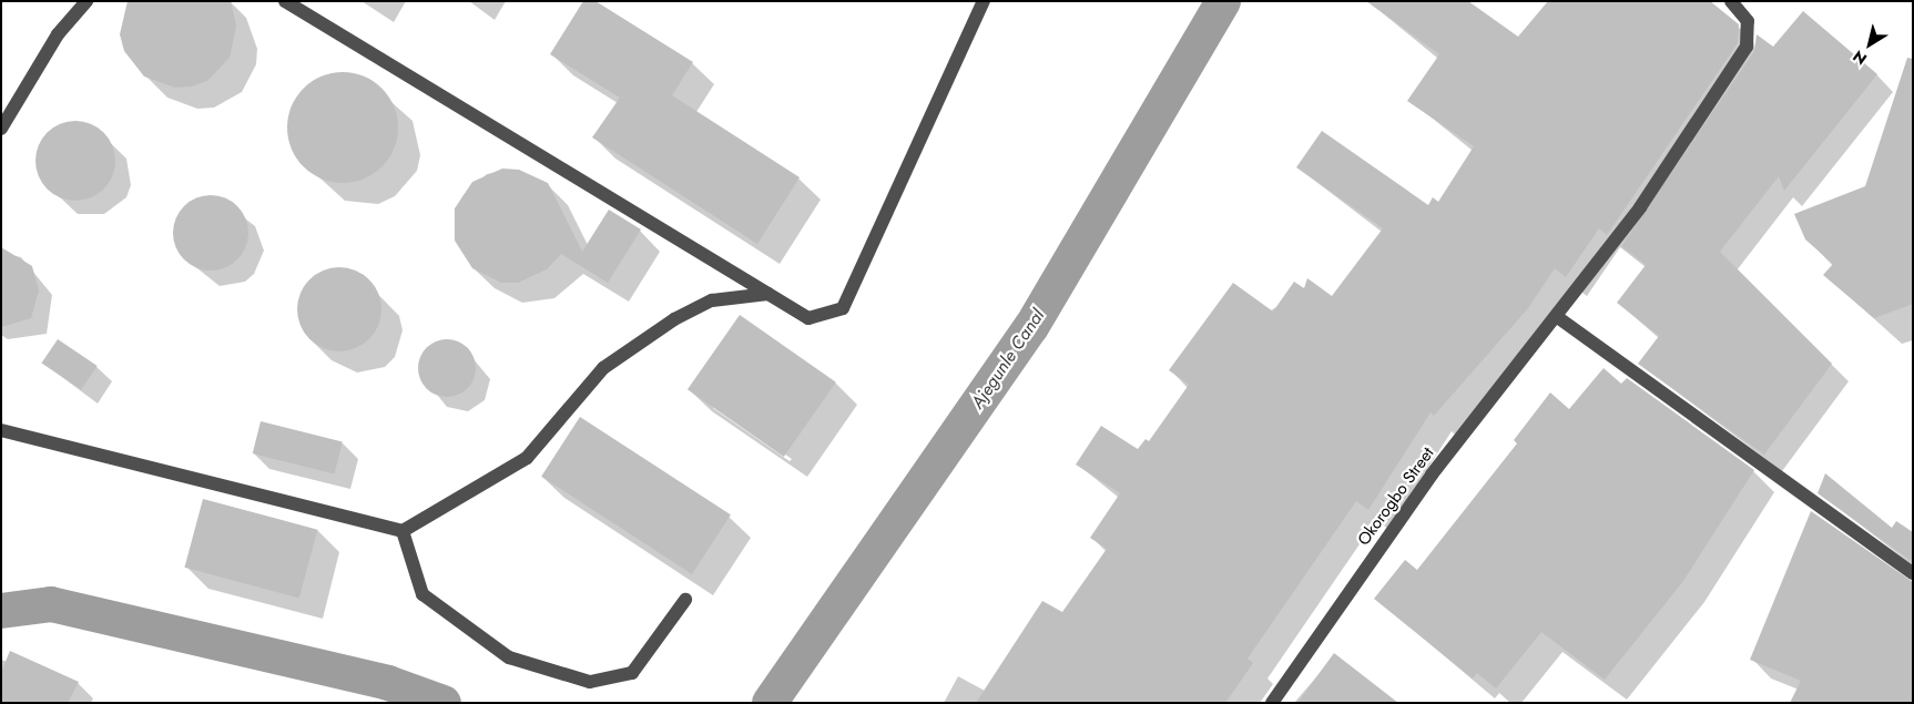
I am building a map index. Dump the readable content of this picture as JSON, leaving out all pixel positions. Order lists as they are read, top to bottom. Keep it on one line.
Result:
{"streets":{"street":["Okorogbo Street"]},"water":["Ajegunle Canal"],"north":"bottom left"}
